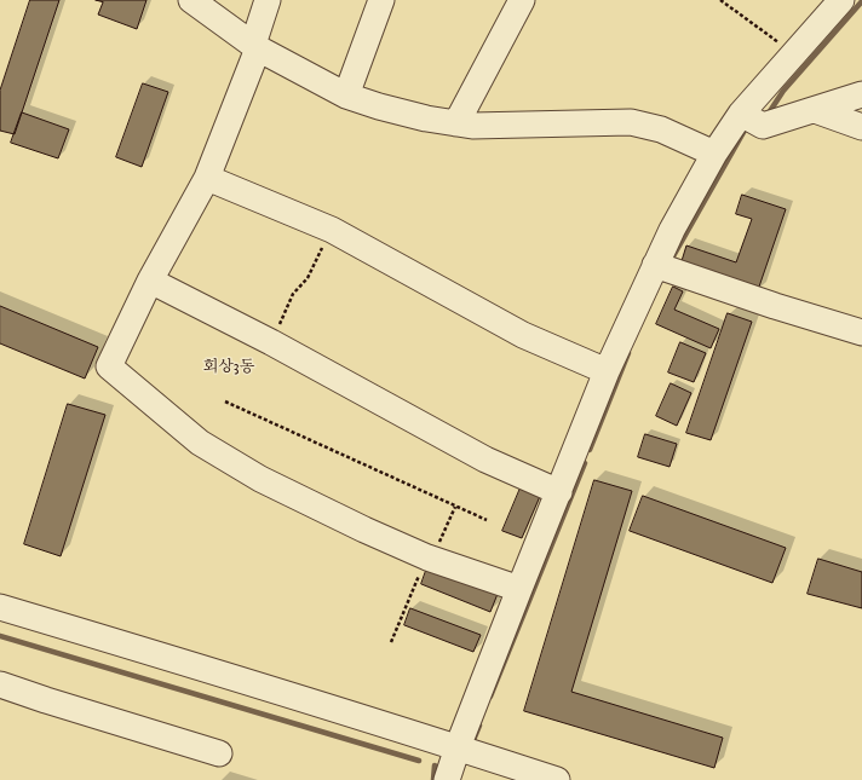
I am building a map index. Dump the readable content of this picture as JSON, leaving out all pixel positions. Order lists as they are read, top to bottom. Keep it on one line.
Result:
{"districts":["회상3동"]}
